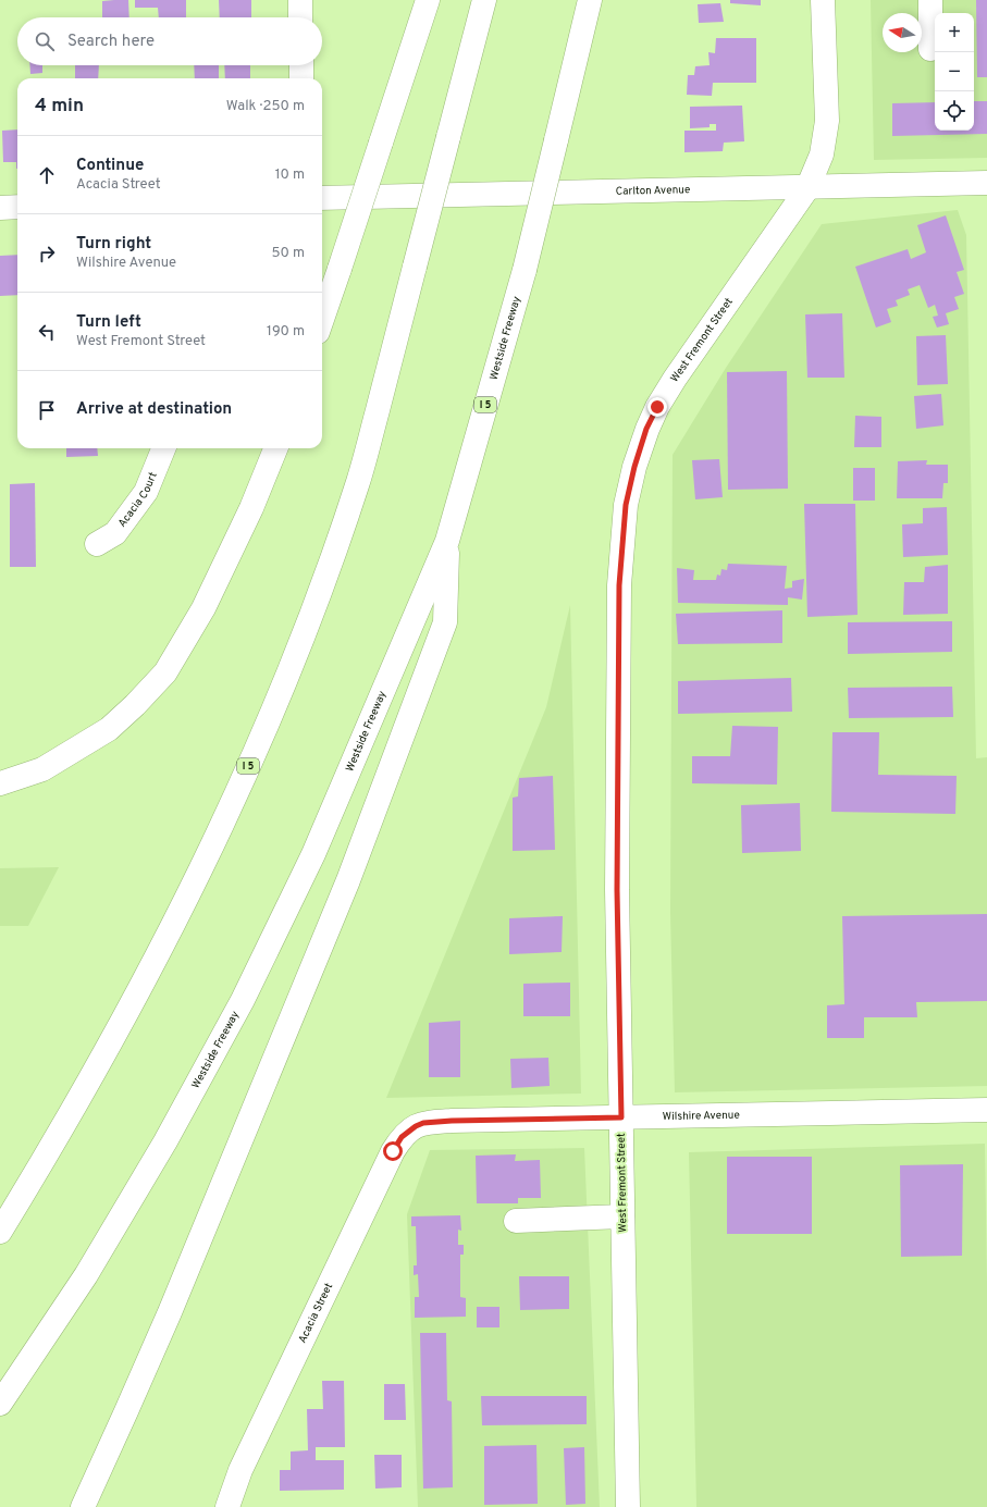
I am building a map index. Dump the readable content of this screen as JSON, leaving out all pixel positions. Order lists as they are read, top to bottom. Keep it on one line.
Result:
{"streets":{"main road":["Carlton Avenue","Westside Freeway","West Fremont Street","I 5","Acacia Court","Wilshire Avenue","Acacia Street"]},"crossings":[["Carlton Avenue","West Fremont Street"],["West Fremont Street","Wilshire Avenue"],["Wilshire Avenue","Acacia Street"]],"north":"left","page":{"map_buttons":["+","−"],"search":"Search here","heading":["4 min","Walk · 250 m"],"list":[["Continue","Acacia Street","10 m"],["Turn right","Wilshire Avenue","50 m"],["Turn left","West Fremont Street","190 m"],"Arrive at destination"]}}
